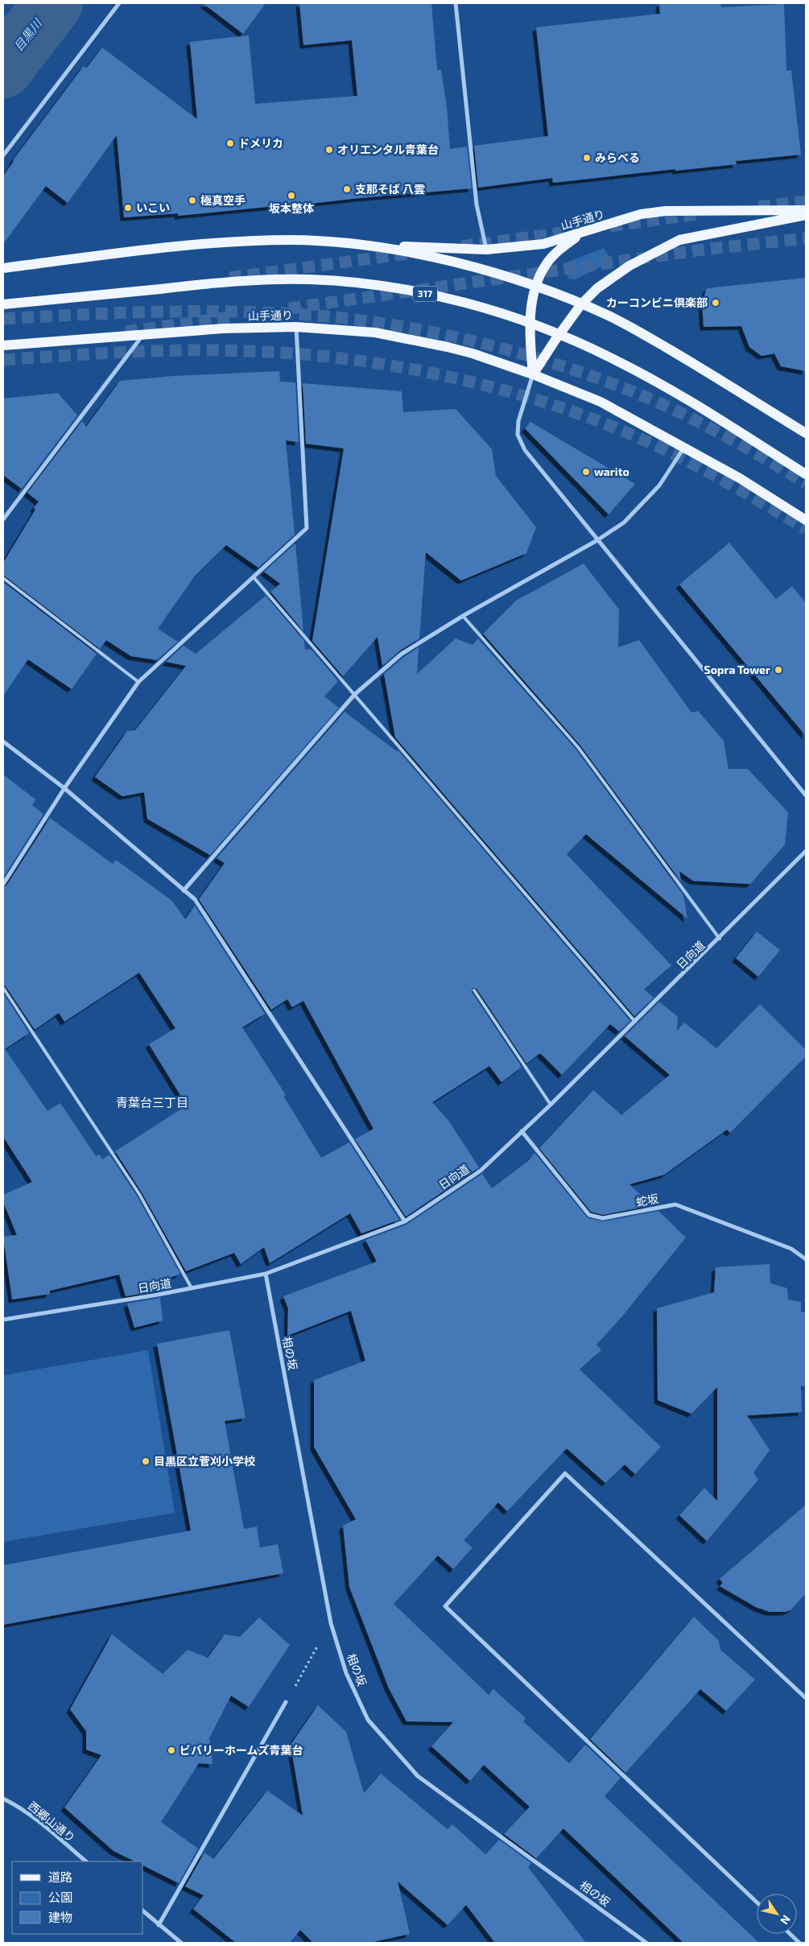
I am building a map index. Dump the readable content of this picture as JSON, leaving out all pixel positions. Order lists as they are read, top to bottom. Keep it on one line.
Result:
{"streets":{"main road":["山手通り","317"],"street":["日向道","蛇坂","相の坂","西郷山通り"]},"crossings":[["日向道","蛇坂"],["日向道","相の坂"]],"districts":["青葉台三丁目"],"water":["目黒川"],"places":["ドメリカ","オリエンタル青葉台","みらべる","支那そば 八雲","坂本整体","極真空手","いこい","カーコンビニ倶楽部","warito","Sopra Tower","目黒区立菅刈小学校","ビバリーホームズ青葉台"],"legend":["道路","公園","建物"],"north":"bottom right"}
